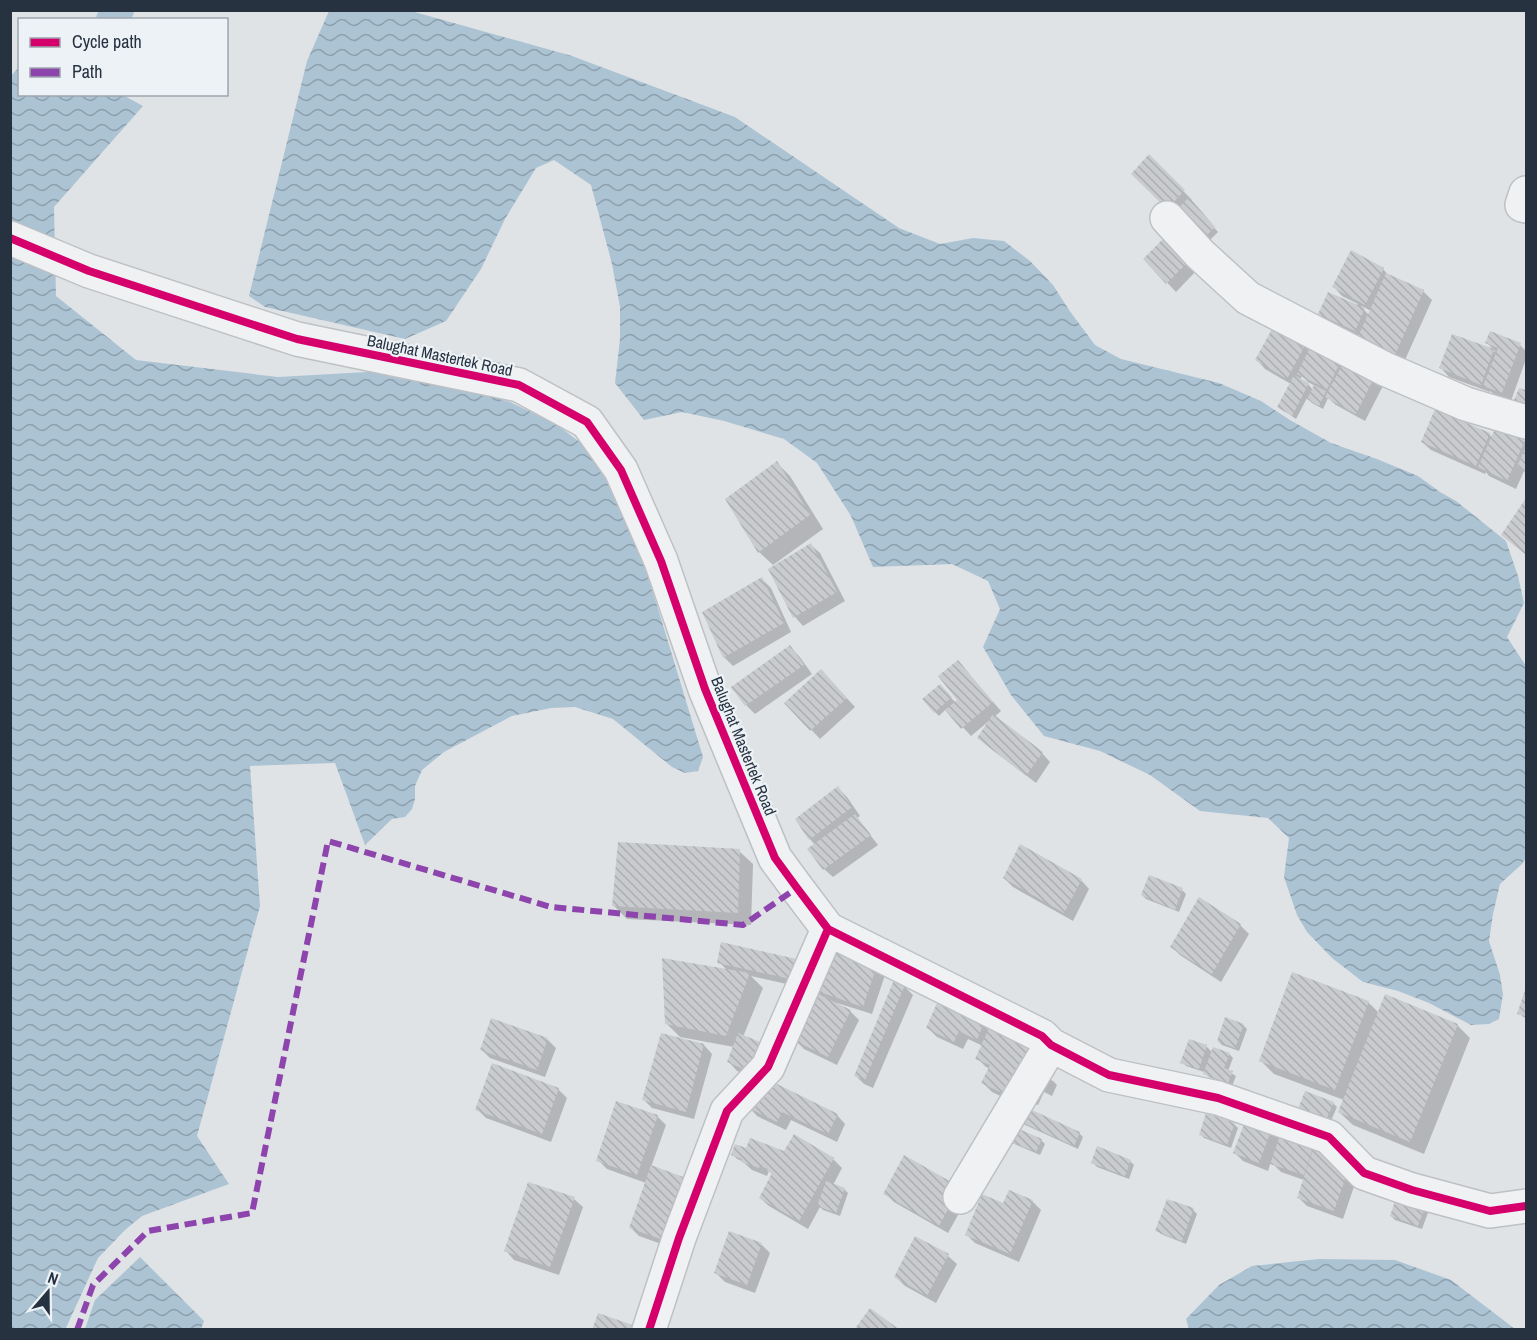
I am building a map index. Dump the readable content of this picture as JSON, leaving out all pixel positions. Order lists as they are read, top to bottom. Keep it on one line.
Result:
{"streets":{"street":["Balughat Mastertek Road"]},"legend":["Cycle path","Path"],"north":"top"}
